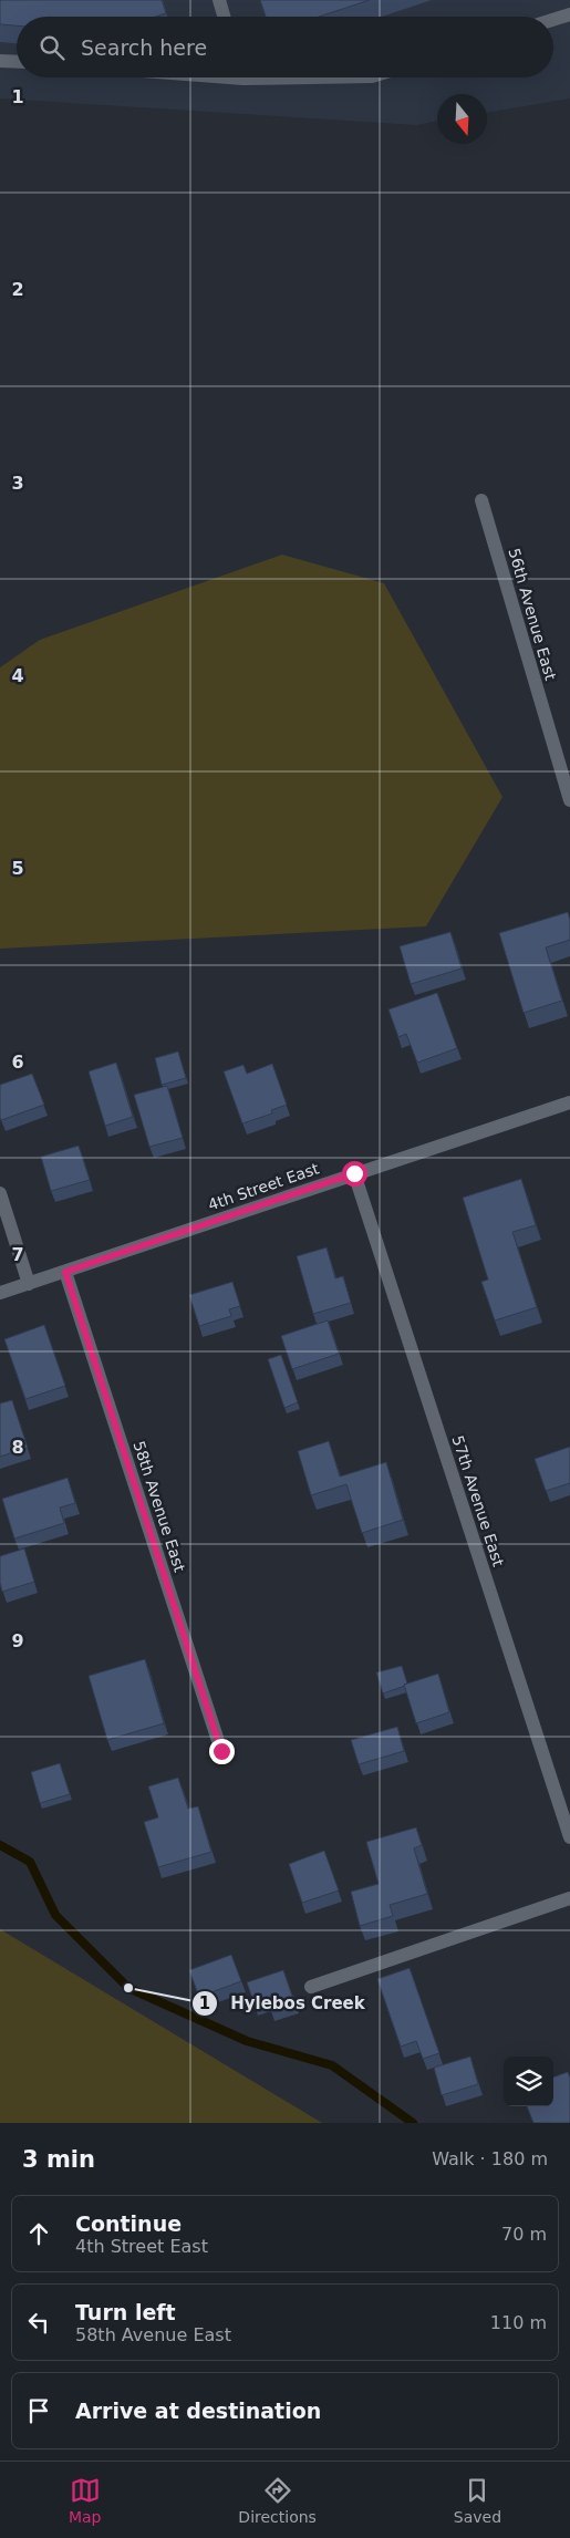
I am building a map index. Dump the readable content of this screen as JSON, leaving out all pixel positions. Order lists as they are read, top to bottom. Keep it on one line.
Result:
{"streets":{"street":["56th Avenue East","4th Street East","57th Avenue East","58th Avenue East"]},"crossings":[["4th Street East","57th Avenue East"],["4th Street East","58th Avenue East"]],"places":["Hylebos Creek"],"north":"bottom","page":{"search":"Search here","heading":["3 min","Walk · 180 m"],"list":[["Continue","4th Street East","70 m"],["Turn left","58th Avenue East","110 m"],"Arrive at destination"],"nav":["Map","Directions","Saved"]},"grid":{"rows":["1","2","3","4","5","6","7","8","9"]}}
